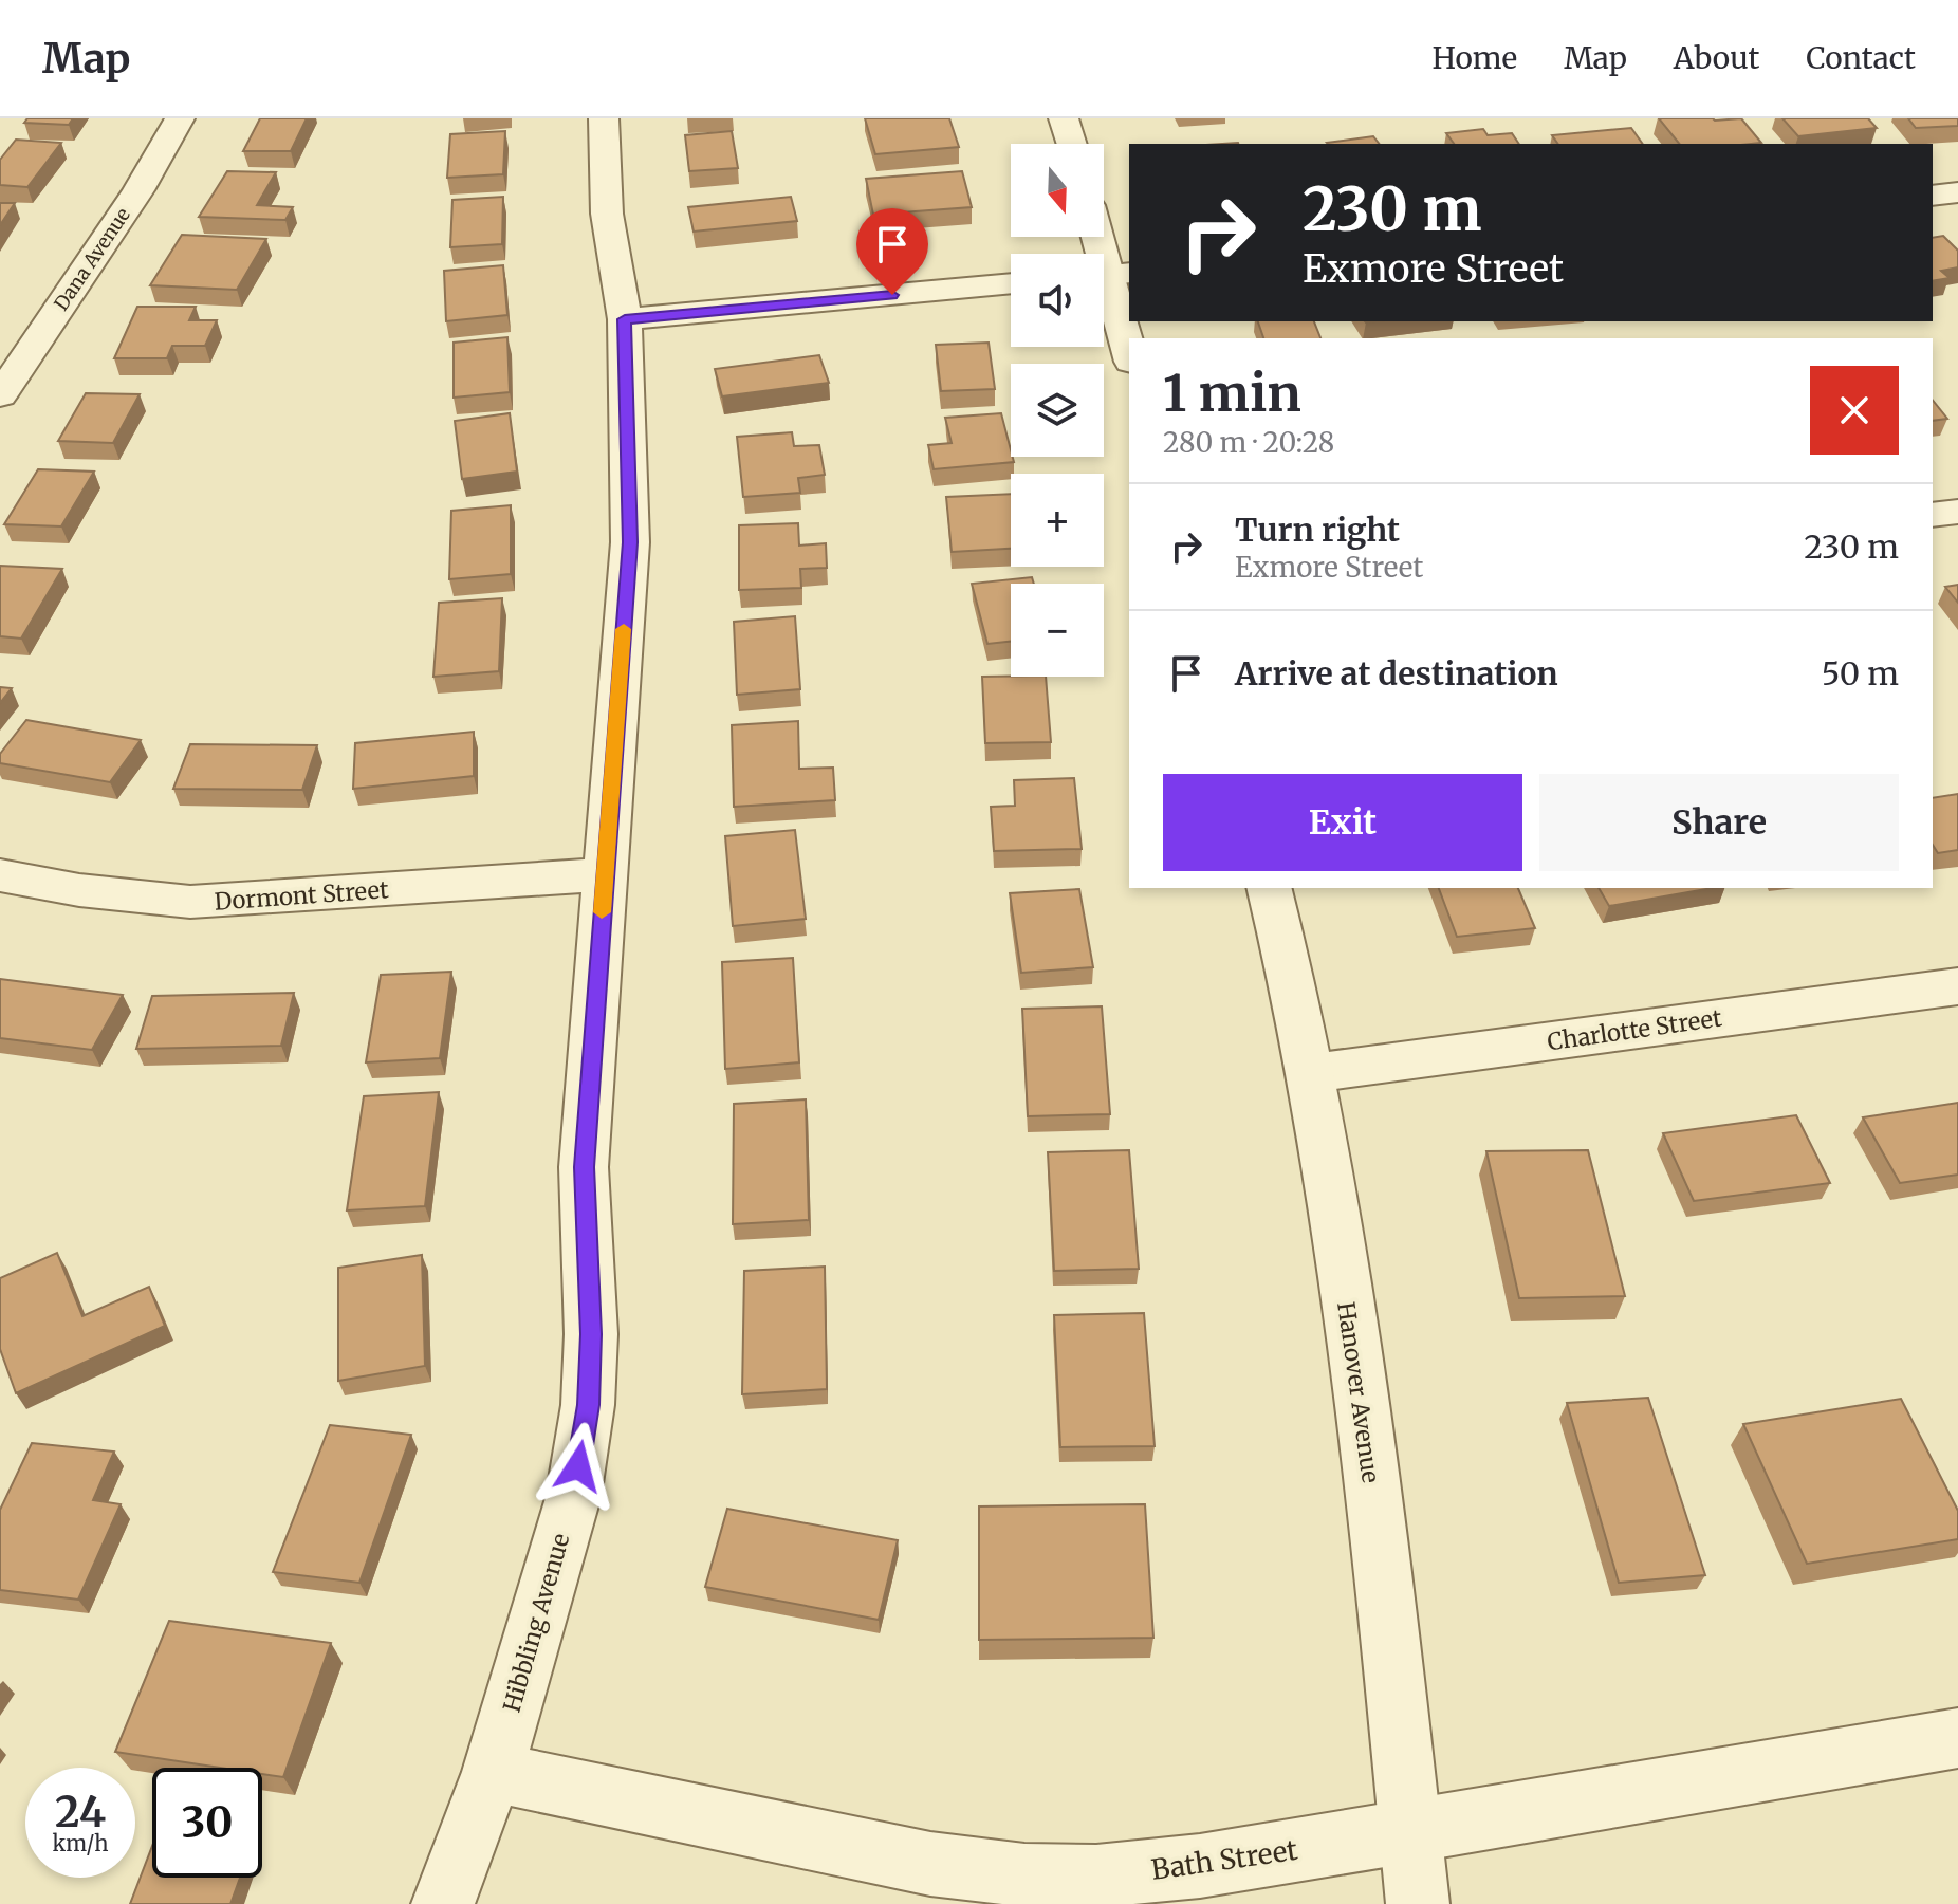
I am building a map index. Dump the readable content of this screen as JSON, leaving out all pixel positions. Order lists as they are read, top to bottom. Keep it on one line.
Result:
{"streets":{"street":["Dana Avenue","Dormont Street","Charlotte Street","Hanover Avenue","Hibbling Avenue","Bath Street"]},"crossings":[["Dormont Street","Hibbling Avenue"],["Charlotte Street","Hanover Avenue"],["Hanover Avenue","Bath Street"],["Hibbling Avenue","Bath Street"]],"north":"bottom","page":{"header":"Map","nav":["Home","Map","About","Contact"],"map_buttons":["+","−"],"turn":["230 m","Exmore Street"],"heading":["1 min","280 m · 20:28"],"list":[{"name":"Turn right","note":"Exmore Street","value":"230 m"},{"name":"Arrive at destination","value":"50 m"}],"buttons":["Exit","Share"],"speed":"24 km/h","limit":"30"}}
